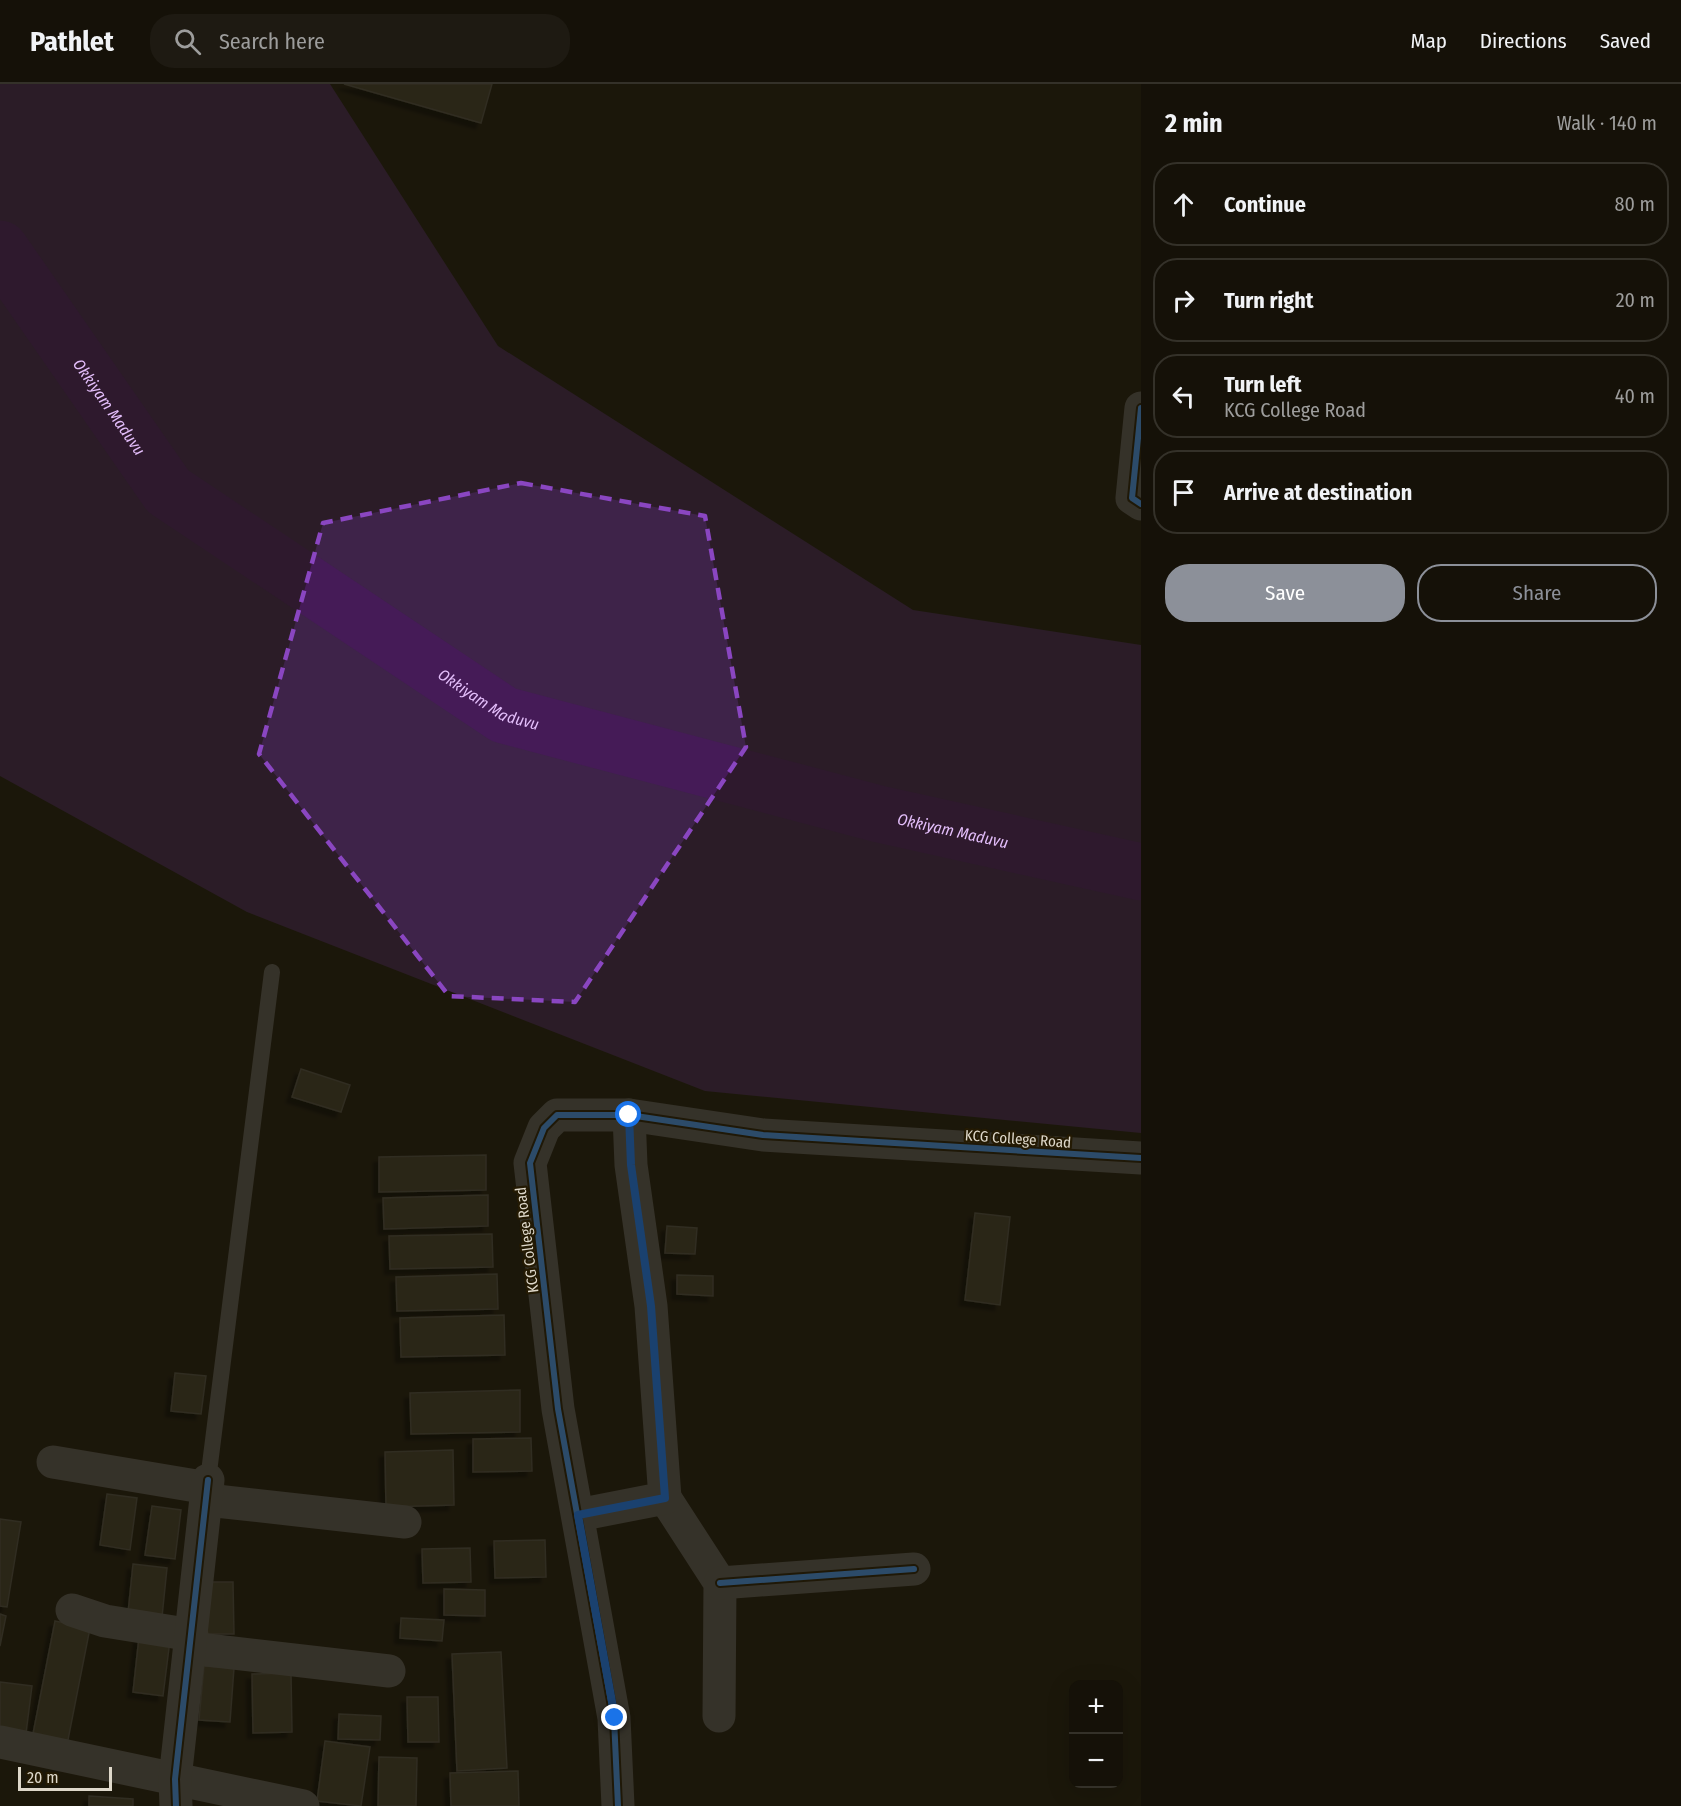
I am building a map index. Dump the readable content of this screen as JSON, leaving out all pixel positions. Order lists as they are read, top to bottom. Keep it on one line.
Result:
{"streets":{"street":["KCG College Road"]},"water":["Okkiyam Maduvu"],"scale_bar":"20 m","page":{"header":"Pathlet","search":"Search here","nav":["Map","Directions","Saved"],"heading":["2 min","Walk · 140 m"],"list":[["Continue","80 m"],["Turn right","20 m"],["Turn left","KCG College Road","40 m"],"Arrive at destination"],"buttons":["Save","Share"],"map_buttons":["+","−"],"scale":"20 m"}}
